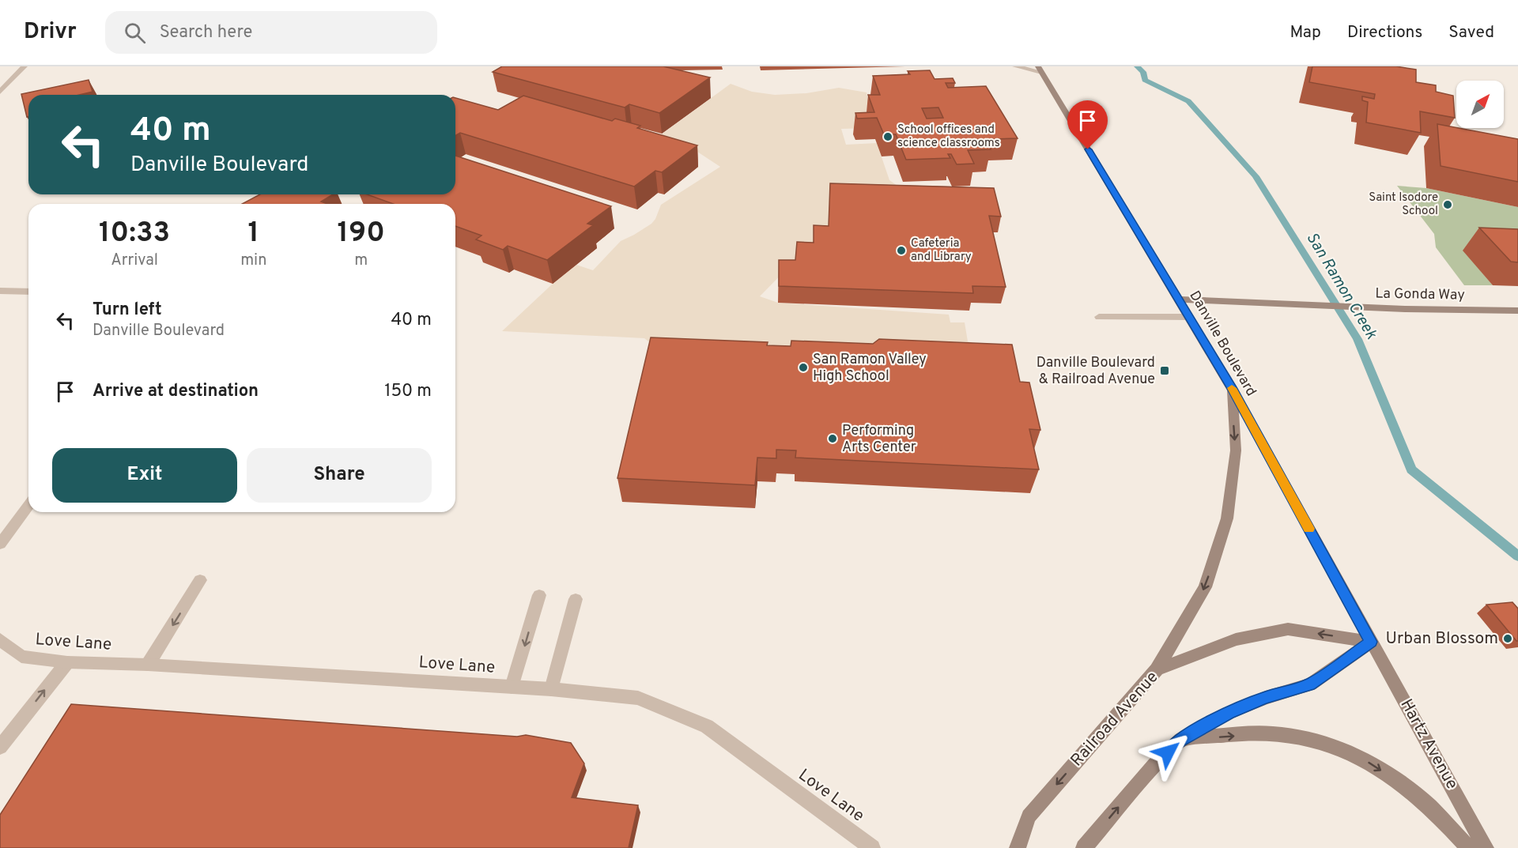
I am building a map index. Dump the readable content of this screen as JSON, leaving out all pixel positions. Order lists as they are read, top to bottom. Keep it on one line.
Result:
{"streets":{"main road":["La Gonda Way","Danville Boulevard","Railroad Avenue","Hartz Avenue"],"street":["Love Lane"]},"crossings":[["La Gonda Way","Danville Boulevard"],["Danville Boulevard","Railroad Avenue"],["Danville Boulevard","Hartz Avenue"],["Railroad Avenue","Hartz Avenue"]],"water":["San Ramon Creek"],"places":{"other":["School offices and science classrooms","Saint Isodore School","Cafeteria and Library","San Ramon Valley High School","Performing Arts Center","Urban Blossom"],"transit":["Danville Boulevard & Railroad Avenue"]},"north":"top right","page":{"header":"Drivr","search":"Search here","nav":["Map","Directions","Saved"],"turn":["40 m","Danville Boulevard"],"eta":["10:33","Arrival","1","min","190","m"],"list":[{"name":"Turn left","note":"Danville Boulevard","value":"40 m"},{"name":"Arrive at destination","value":"150 m"}],"buttons":["Exit","Share"]}}
